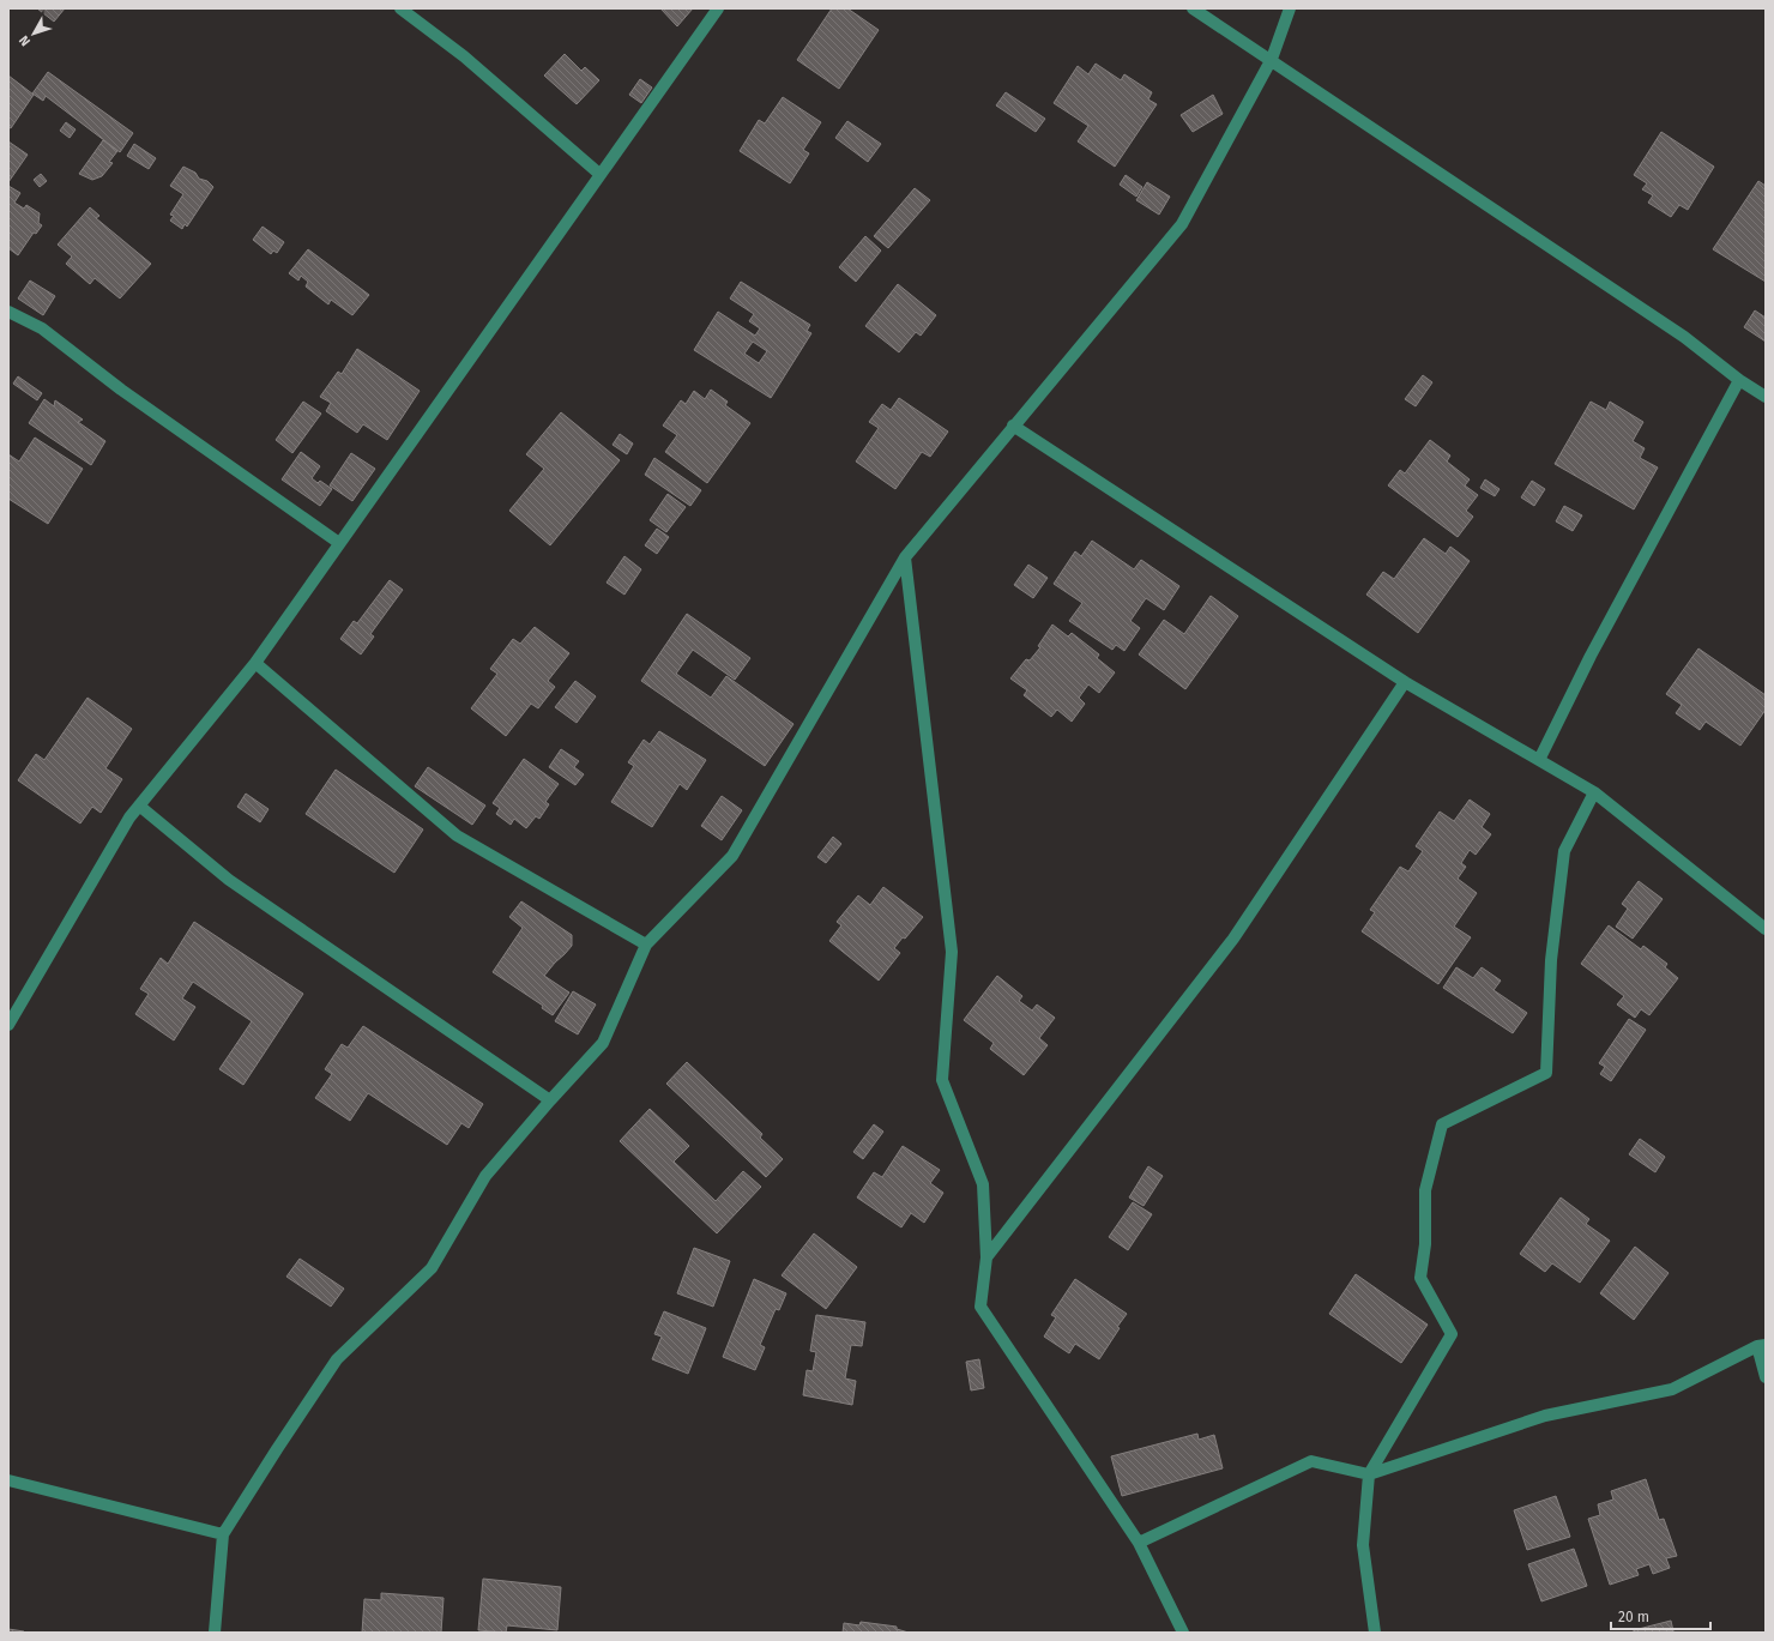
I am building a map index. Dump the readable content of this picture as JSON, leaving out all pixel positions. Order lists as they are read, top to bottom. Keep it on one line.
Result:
{"scale_bar":"20 m","north":"bottom left"}
